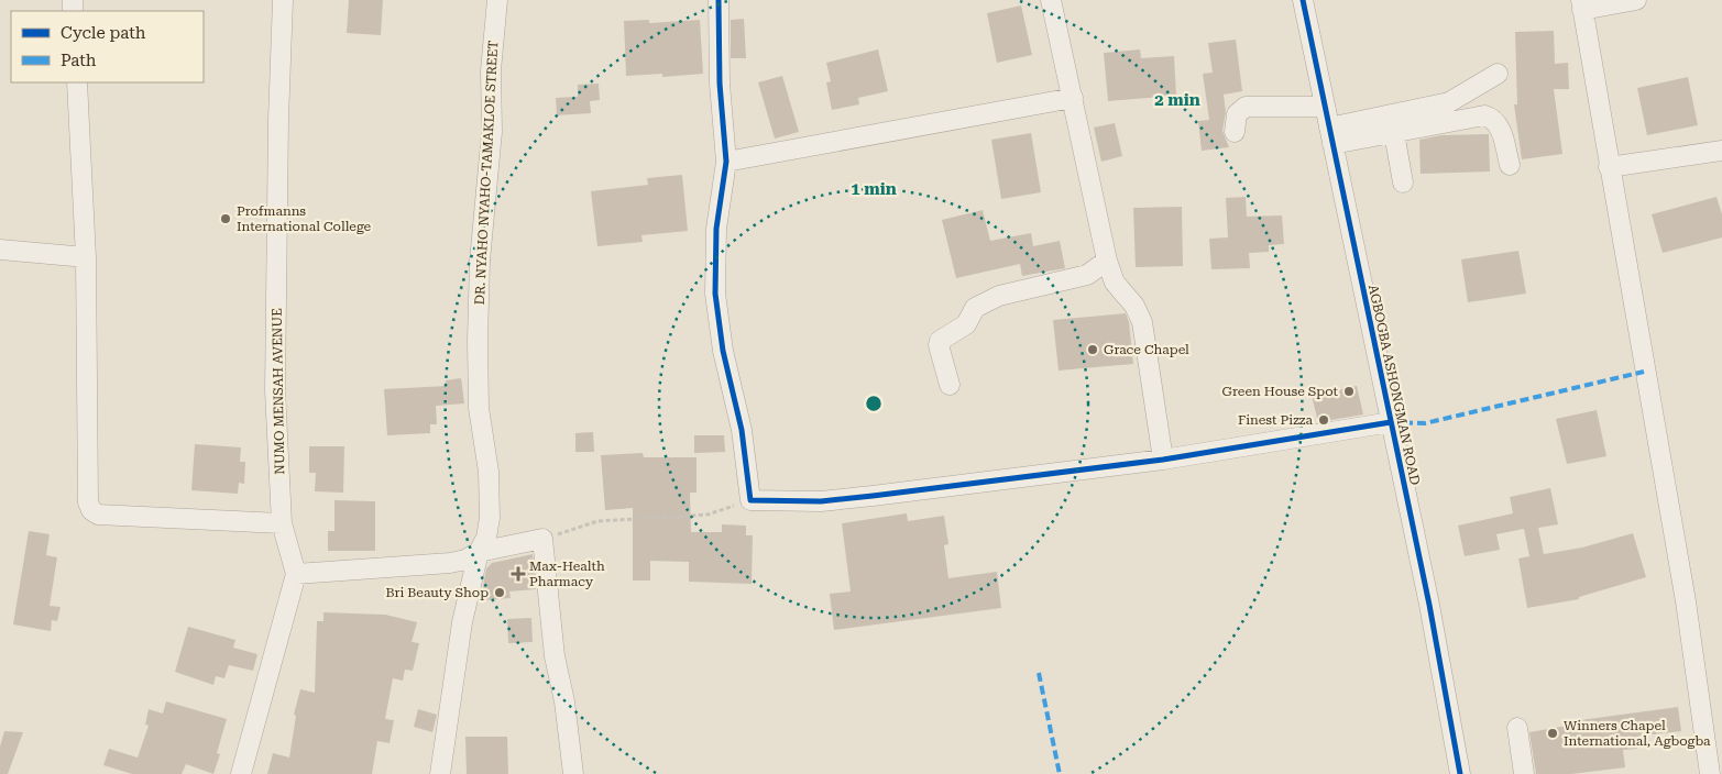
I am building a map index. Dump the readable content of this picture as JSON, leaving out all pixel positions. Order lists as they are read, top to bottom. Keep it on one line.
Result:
{"streets":{"street":["DR. NYAHO NYAHO-TAMAKLOE STREET","AGBOGBA ASHONGMAN ROAD","NUMO MENSAH AVENUE"]},"places":{"other":["Profmanns International College","Grace Chapel","Green House Spot","Finest Pizza","Bri Beauty Shop","Winners Chapel International, Agbogba"],"health":["Max-Health Pharmacy"]},"legend":["Cycle path","Path"],"rings":["2 min","1 min"]}
